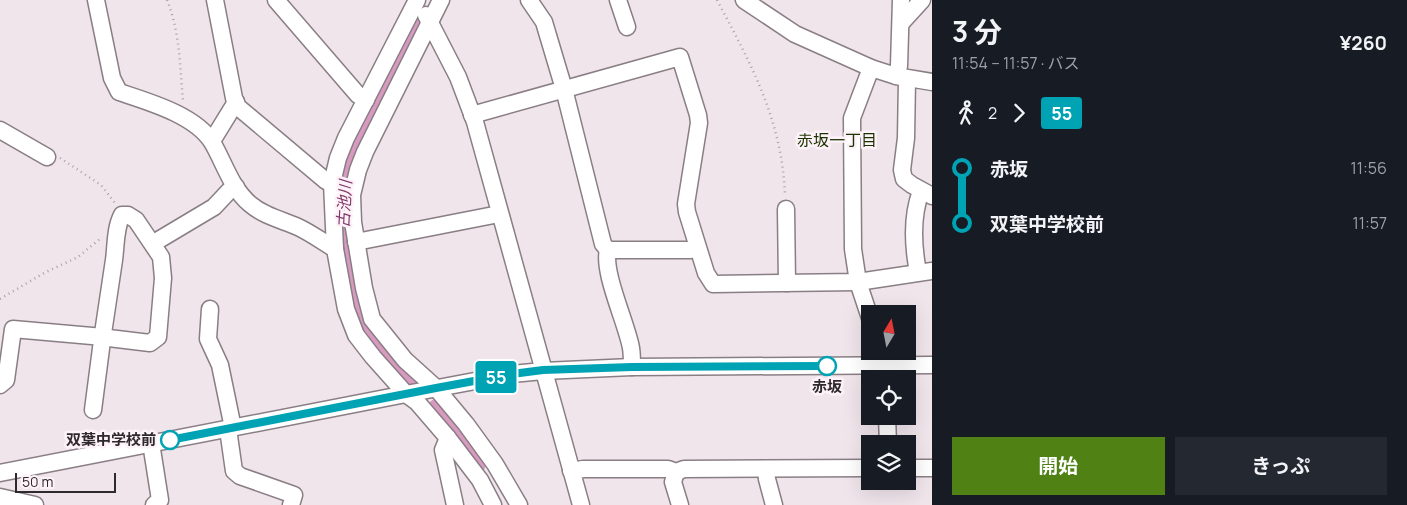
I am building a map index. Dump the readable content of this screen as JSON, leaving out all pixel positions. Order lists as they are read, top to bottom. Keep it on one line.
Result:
{"districts":["赤坂一丁目"],"water":["古池川"],"places":["赤坂","双葉中学校前"],"lines":["bus line 55"],"scale_bar":"50 m","north":"top","page":{"on_map":"55","heading":["3 分","11:54 – 11:57 · バス","¥260"],"legs":["2","55"],"list":[{"name":"赤坂","value":"11:56"},{"name":"双葉中学校前","value":"11:57"}],"buttons":["開始","きっぷ"],"scale":"50 m"}}
